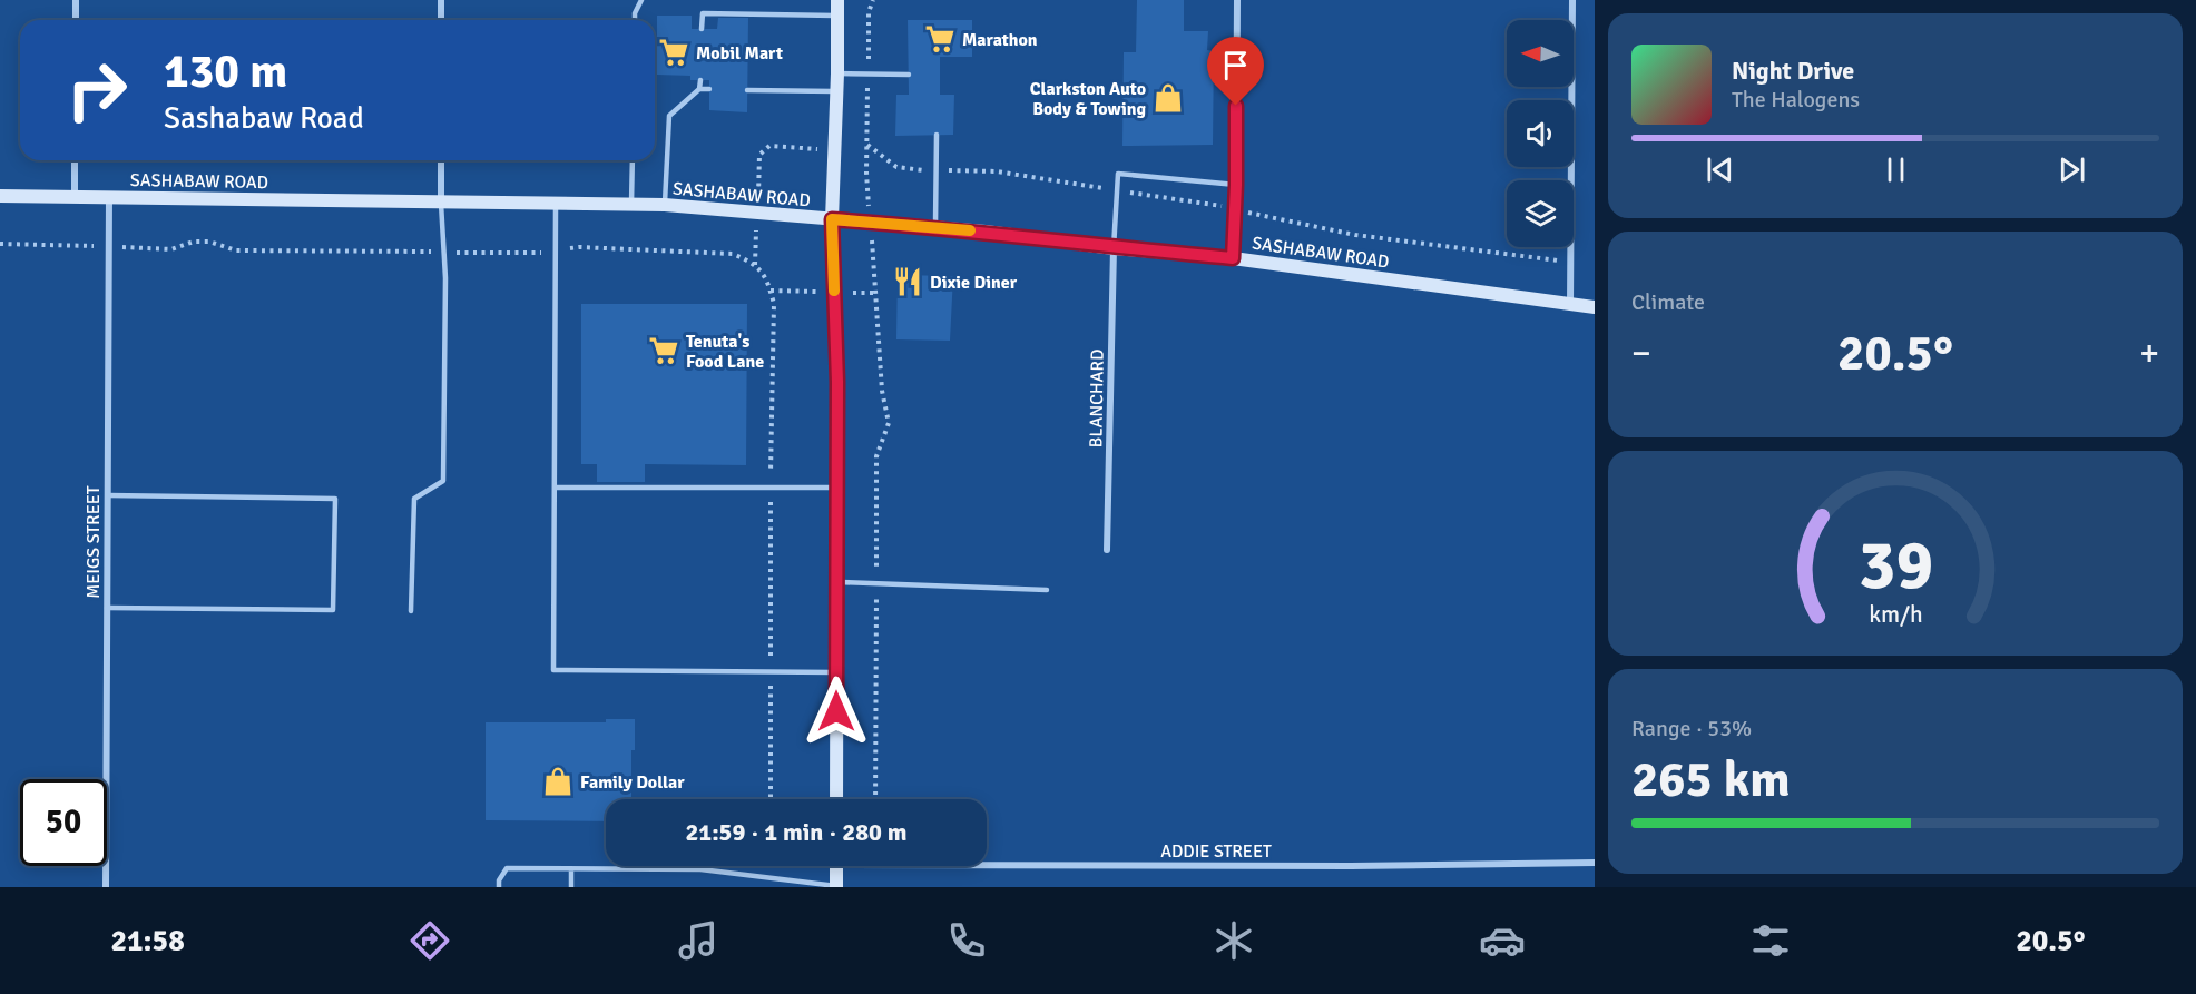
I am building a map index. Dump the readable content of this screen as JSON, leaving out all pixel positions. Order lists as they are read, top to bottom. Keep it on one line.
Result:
{"streets":{"street":["SASHABAW ROAD","BLANCHARD","MEIGS STREET","ADDIE STREET"]},"crossings":[["SASHABAW ROAD","BLANCHARD"],["SASHABAW ROAD","MEIGS STREET"]],"places":{"supermarket":["Marathon","Mobil Mart","Tenuta's Food Lane"],"shop":["Clarkston Auto Body & Towing","Family Dollar"],"restaurant":["Dixie Diner"]},"north":"left","page":{"turn":["130 m","Sashabaw Road"],"song":["Night Drive","The Halogens"],"tile":["Climate",["Range · 53%","265 km"]],"heat":["−","20.5°","+"],"limit":"50","trip":"21:59 · 1 min · 280 m","tabs":["21:58","20.5°"],"gauge":["39","km/h"]}}
